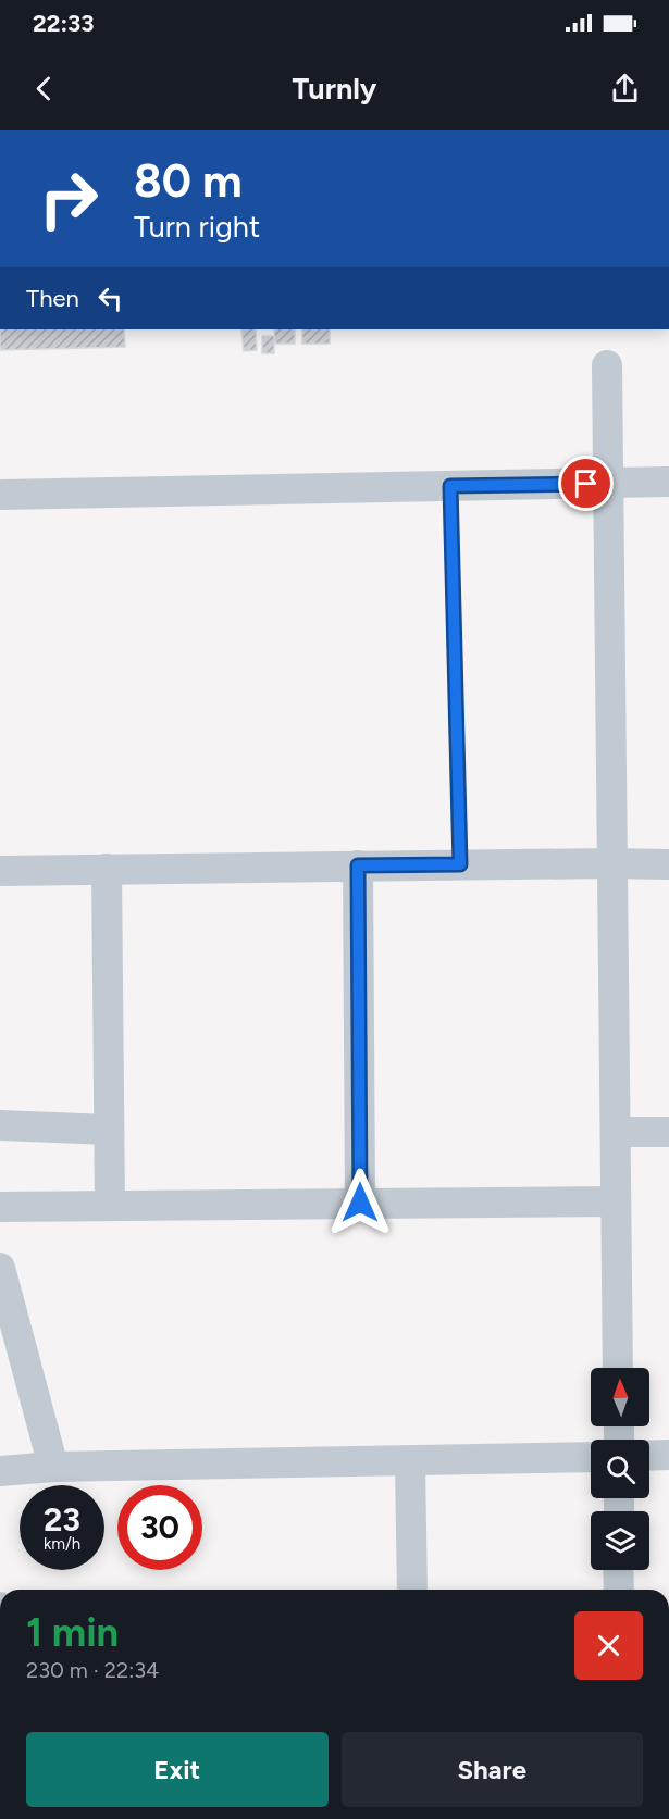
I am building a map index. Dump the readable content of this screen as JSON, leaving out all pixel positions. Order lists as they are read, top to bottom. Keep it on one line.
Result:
{"north":"top","page":{"status":"22:33","header":"Turnly","turn":["80 m","Turn right"],"then":"Then","speed":"23 km/h","limit":"30","heading":["1 min","230 m · 22:34"],"buttons":["Exit","Share"]}}
